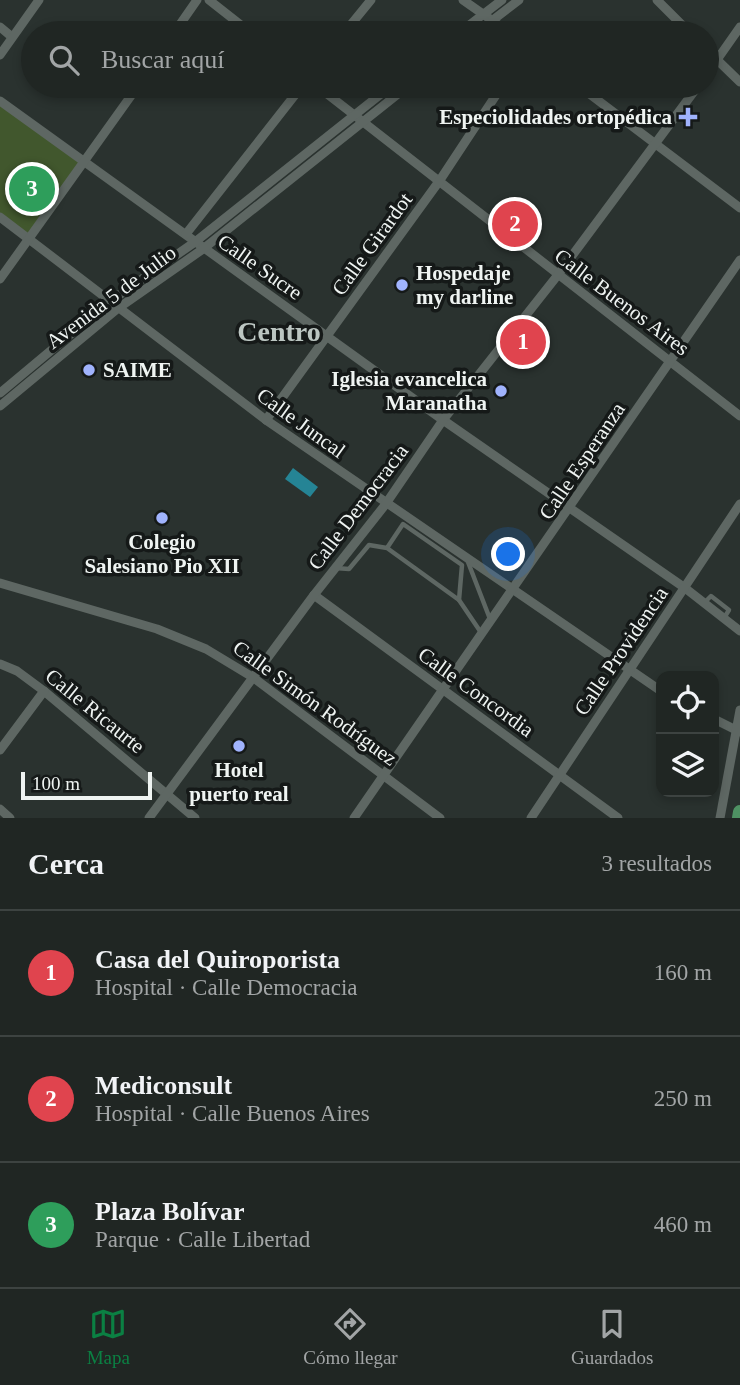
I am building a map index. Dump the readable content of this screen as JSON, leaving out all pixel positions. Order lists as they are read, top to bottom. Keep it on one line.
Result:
{"streets":{"street":["Calle Girardot","Calle Sucre","Avenida 5 de Julio","Calle Buenos Aires","Calle Juncal","Calle Esperanza","Calle Democracia","Calle Providencia","Calle Concordia","Calle Simón Rodríguez","Calle Ricaurte"]},"crossings":[["Calle Girardot","Calle Sucre"],["Calle Girardot","Calle Buenos Aires"],["Calle Girardot","Calle Juncal"],["Calle Sucre","Avenida 5 de Julio"],["Calle Sucre","Calle Esperanza"],["Calle Sucre","Calle Democracia"],["Calle Sucre","Calle Providencia"],["Avenida 5 de Julio","Calle Buenos Aires"],["Avenida 5 de Julio","Calle Juncal"],["Calle Buenos Aires","Calle Esperanza"],["Calle Buenos Aires","Calle Democracia"],["Calle Juncal","Calle Esperanza"],["Calle Juncal","Calle Democracia"],["Calle Juncal","Calle Providencia"],["Calle Esperanza","Calle Concordia"],["Calle Esperanza","Calle Simón Rodríguez"],["Calle Democracia","Calle Concordia"],["Calle Democracia","Calle Simón Rodríguez"],["Calle Democracia","Calle Ricaurte"],["Calle Providencia","Calle Concordia"]],"districts":["Centro"],"places":{"health":["Especiolidades ortopédica"],"other":["Hospedaje my darline","SAIME","Iglesia evancelica Maranatha","Colegio Salesiano Pio XII","Hotel puerto real"]},"scale_bar":"100 m","page":{"search":"Buscar aquí","pins":["3","2","1"],"scale":"100 m","heading":["Cerca","3 resultados"],"list":[{"mark":"1","name":"Casa del Quiroporista","note":"Hospital · Calle Democracia","value":"160 m"},{"mark":"2","name":"Mediconsult","note":"Hospital · Calle Buenos Aires","value":"250 m"},{"mark":"3","name":"Plaza Bolívar","note":"Parque · Calle Libertad","value":"460 m"}],"nav":["Mapa","Cómo llegar","Guardados"]}}
